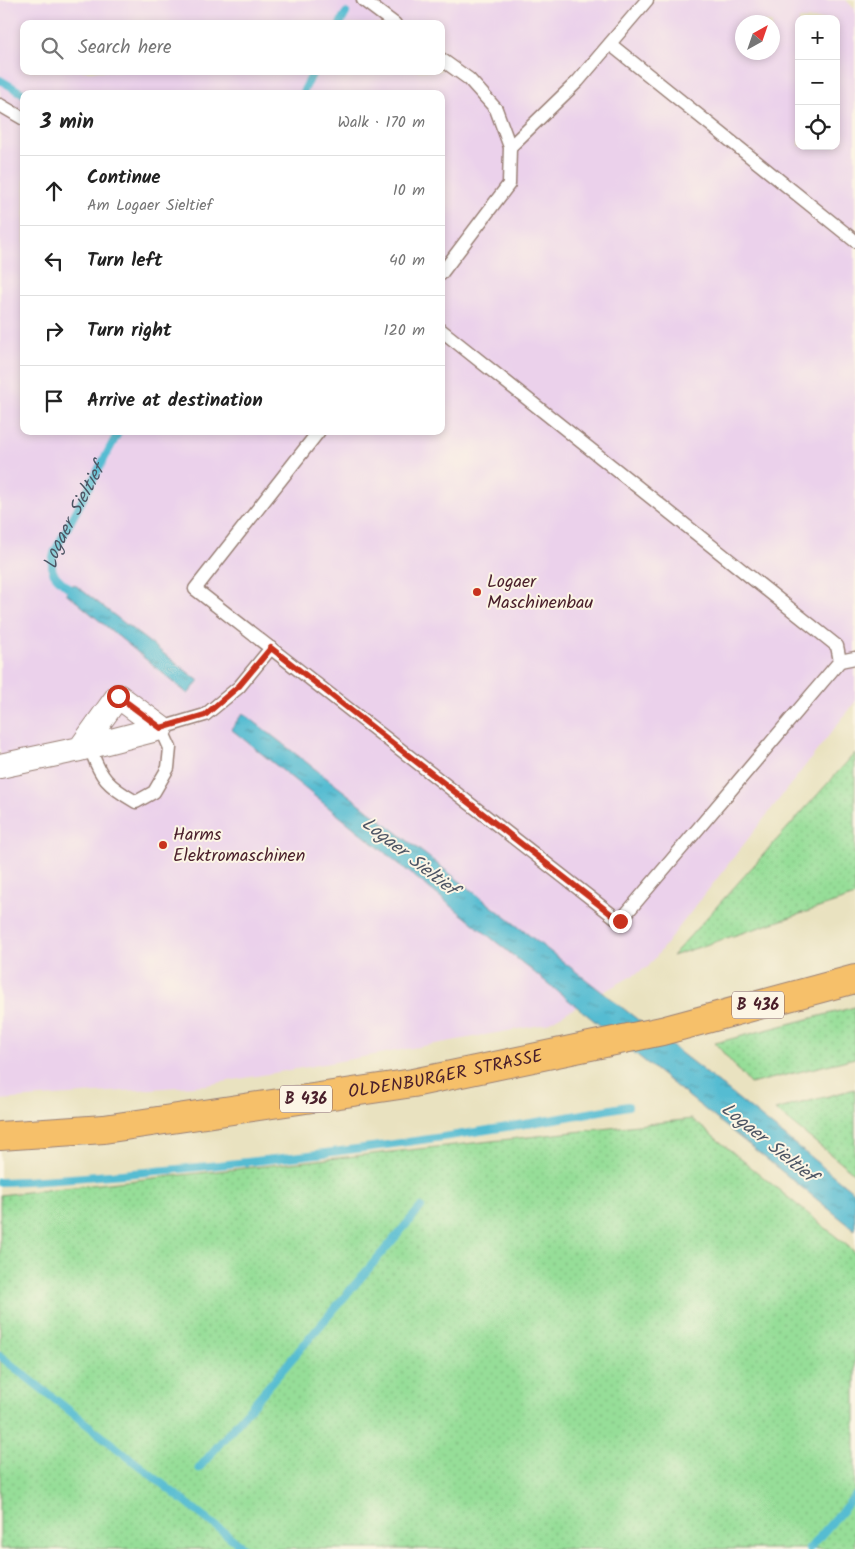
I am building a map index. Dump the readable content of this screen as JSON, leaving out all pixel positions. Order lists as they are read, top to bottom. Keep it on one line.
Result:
{"streets":{"main road":["B 436","OLDENBURGER STRASSE"]},"water":["Logaer Sieltief"],"places":["Logaer Maschinenbau","Harms Elektromaschinen"],"north":"top right","page":{"map_buttons":["+","−"],"search":"Search here","heading":["3 min","Walk · 170 m"],"list":[["Continue","Am Logaer Sieltief","10 m"],["Turn left","40 m"],["Turn right","120 m"],"Arrive at destination"]}}
